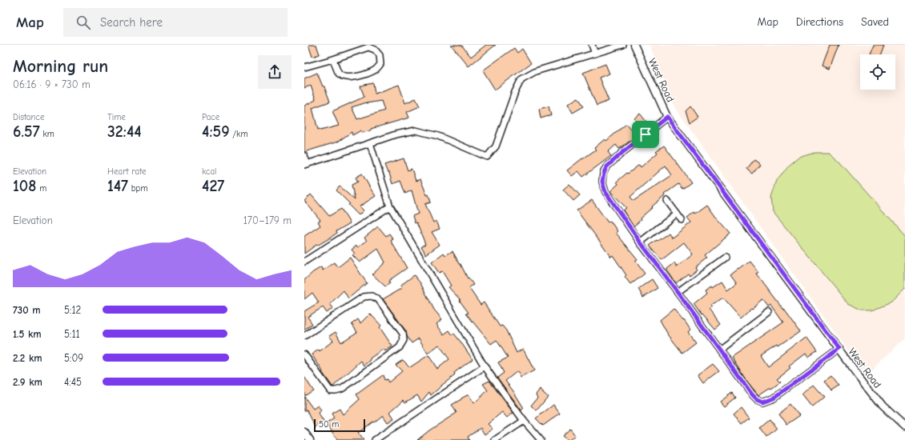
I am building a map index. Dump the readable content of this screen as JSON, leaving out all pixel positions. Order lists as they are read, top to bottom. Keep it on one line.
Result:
{"streets":{"street":["West Road"]},"scale_bar":"50 m","page":{"header":"Map","search":"Search here","nav":["Map","Directions","Saved"],"heading":["Morning run","06:16 · 9 × 730 m"],"stats":[["Distance","6.57 km"],["Time","32:44"],["Pace","4:59 /km"],["Elevation","108 m"],["Heart rate","147 bpm"],["kcal","427"]],"chart":["Elevation","170–179 m"],"list":[{"name":"730 m","note":"5:12"},{"name":"1.5 km","note":"5:11"},{"name":"2.2 km","note":"5:09"},{"name":"2.9 km","note":"4:45"}],"scale":"50 m"}}
